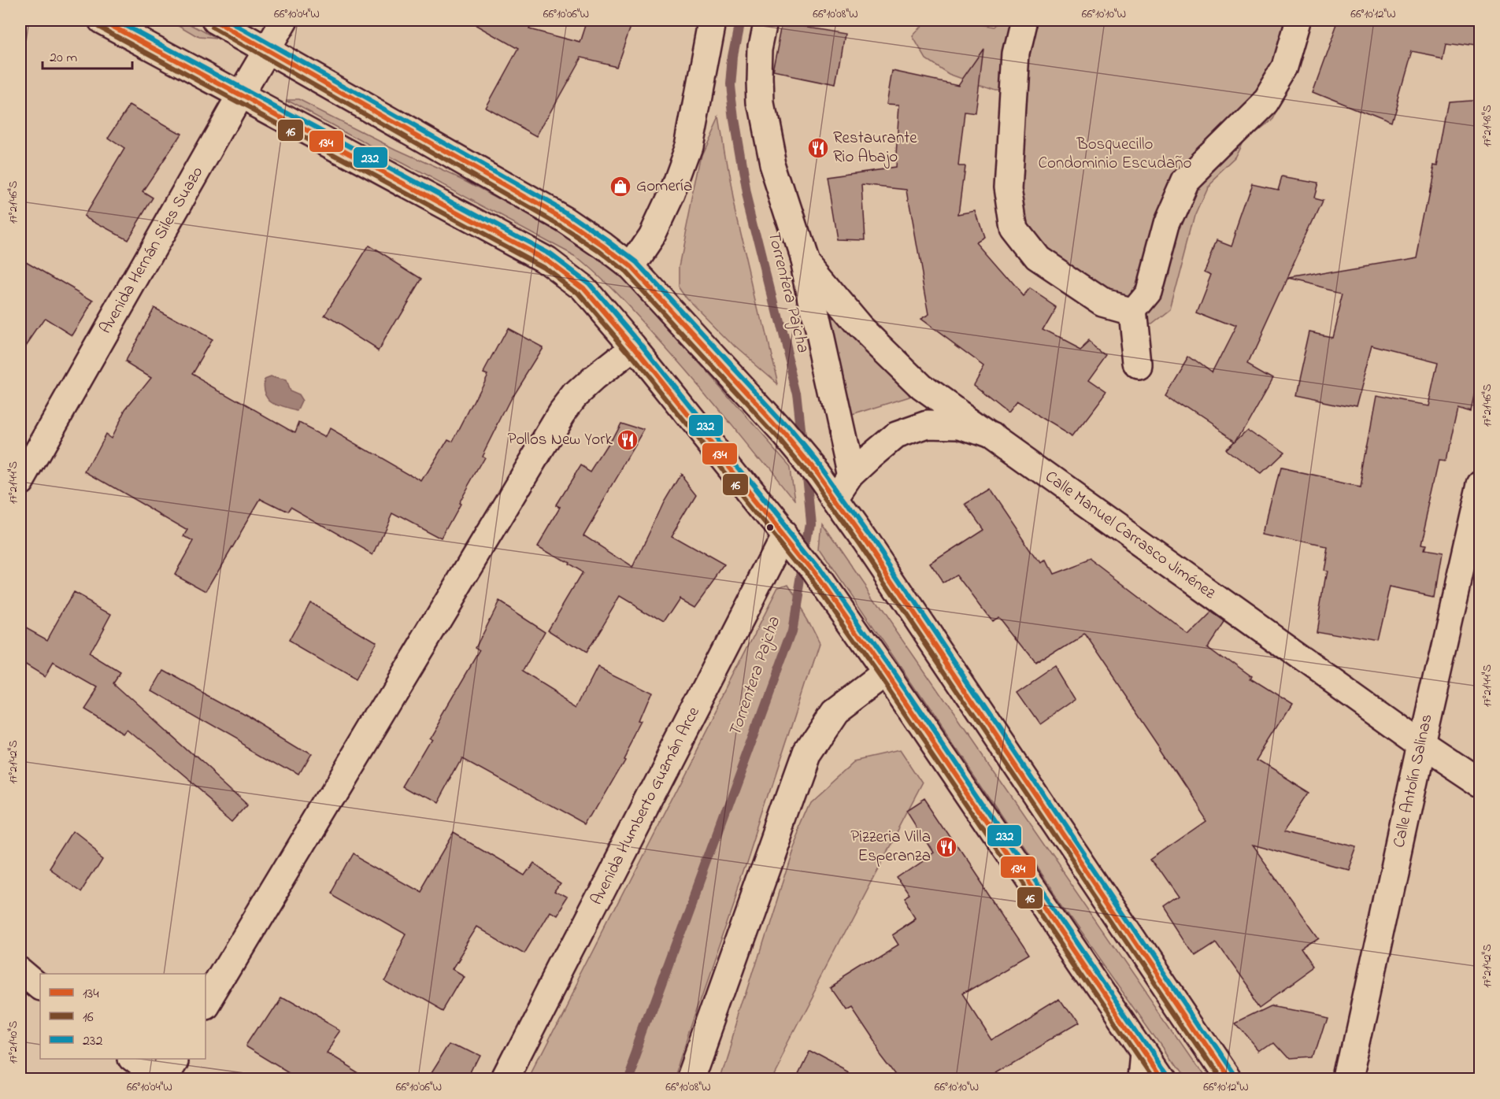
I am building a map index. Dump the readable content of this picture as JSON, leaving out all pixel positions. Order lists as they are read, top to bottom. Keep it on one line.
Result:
{"streets":{"main road":["Avenida Hernán Siles Suazo","Calle Manuel Carrasco Jiménez","Calle Antolín Salinas","Avenida Humberto Guzmán Arce"]},"crossings":[["Calle Manuel Carrasco Jiménez","Calle Antolín Salinas"]],"water":["Torrentera Pajcha"],"parks":["Bosquecillo Condominio Escudaño"],"places":{"restaurant":["Restaurante Rio Abajo","Pollos New York","Pizzeria Villa Esperanza"],"shop":["Gomería"]},"lines":["transit line 134","transit line 232","transit line 16"],"legend":["134","16","232"],"scale_bar":"20 m","coordinates":["66°10'04\"W","66°10'06\"W","66°10'08\"W","66°10'10\"W","66°10'12\"W","17°21'48\"S","17°21'46\"S","17°21'44\"S","17°21'42\"S","17°21'40\"S"]}
